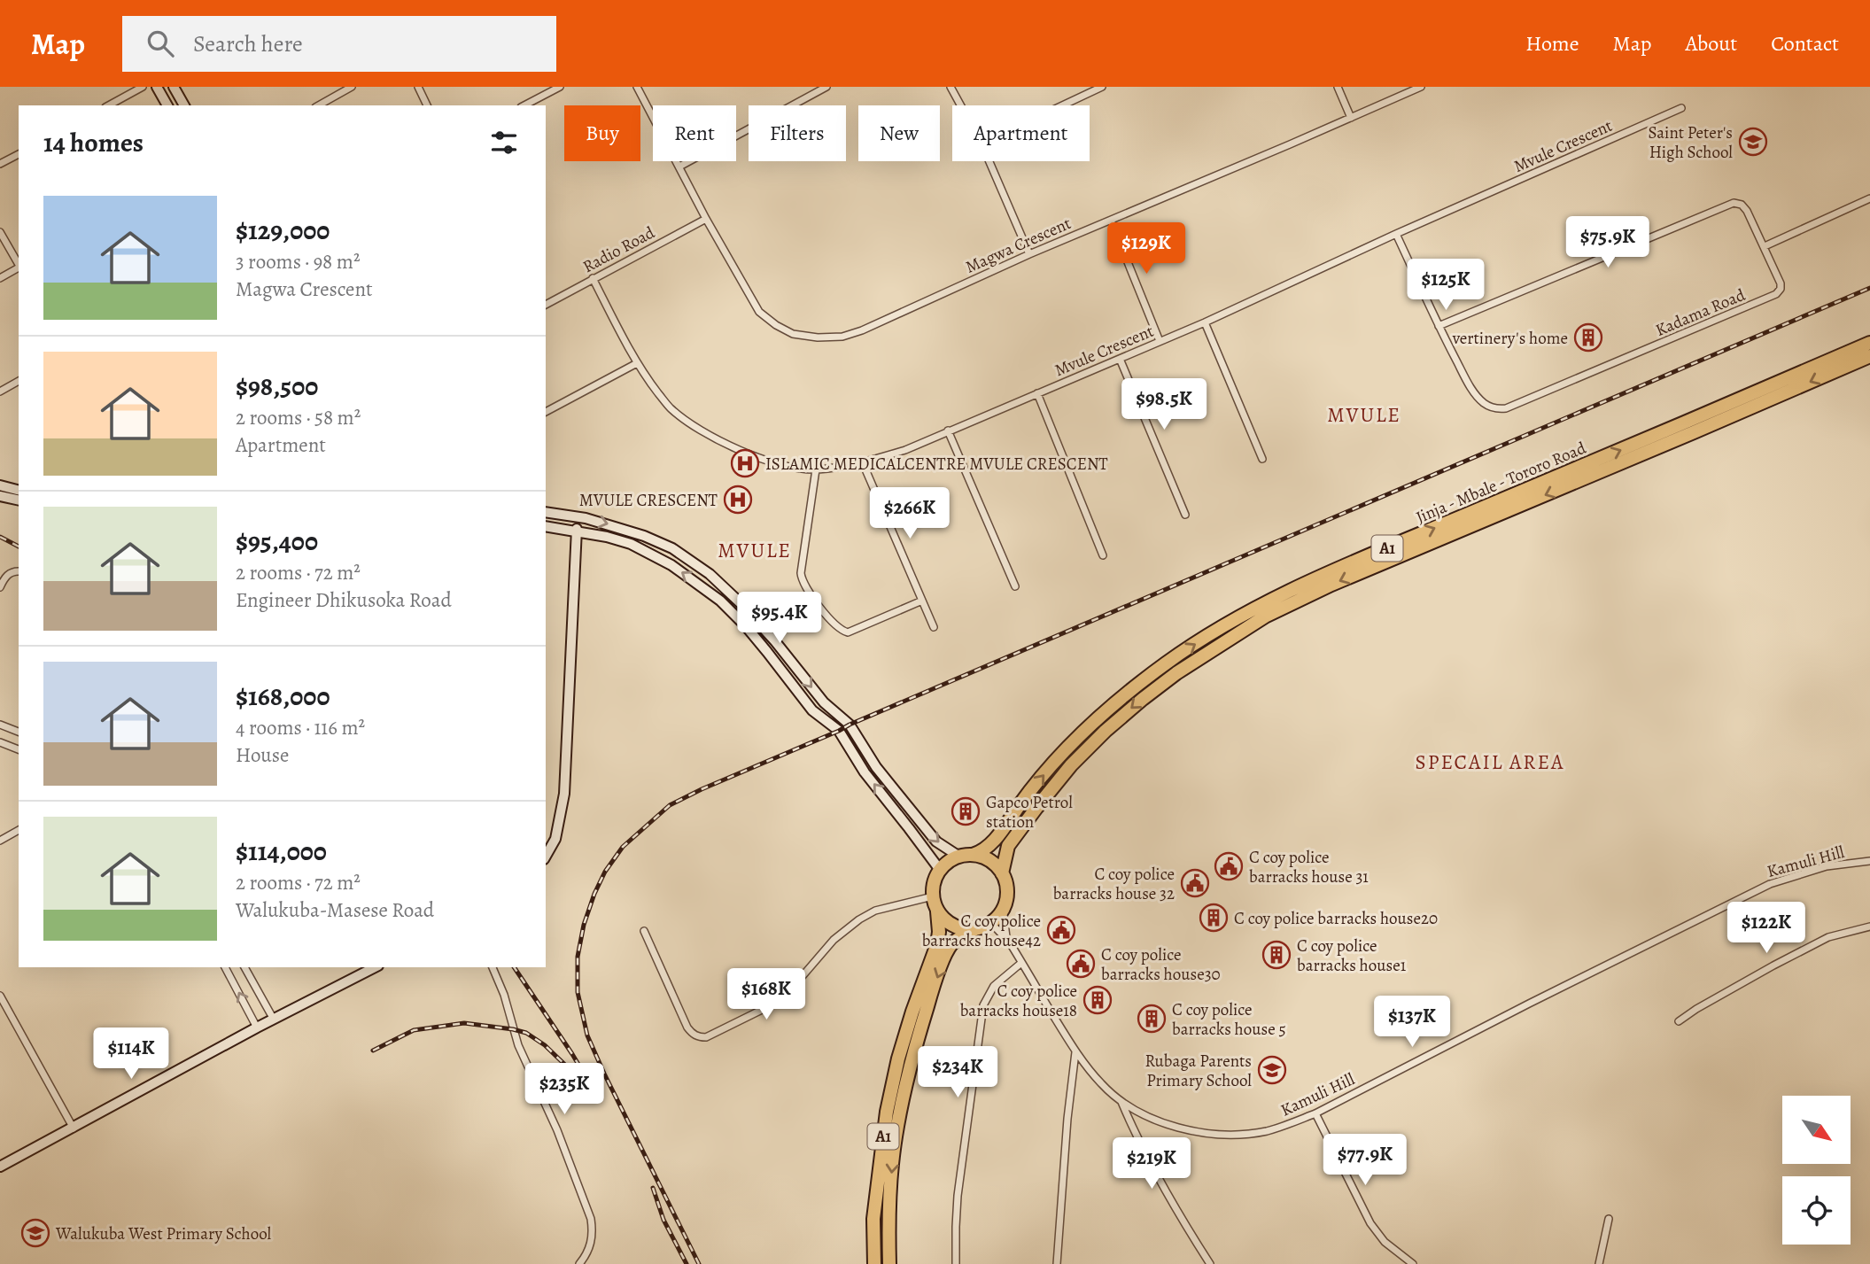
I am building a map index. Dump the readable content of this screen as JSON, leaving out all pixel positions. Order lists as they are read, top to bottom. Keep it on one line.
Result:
{"streets":{"highway":["Jinja - Mbale - Tororo Road","A1"],"street":["Mvule Crescent","Magwa Crescent","Radio Road","Kadama Road","Kamuli Hill"]},"crossings":[["Mvule Crescent","Radio Road"],["Magwa Crescent","Radio Road"],["Jinja - Mbale - Tororo Road","A1"],["Jinja - Mbale - Tororo Road","Kamuli Hill"],["A1","Kamuli Hill"]],"districts":["MVULE","MVULE","SPECAIL AREA"],"places":{"school or university":["Saint Peter's High School","Rubaga Parents Primary School","Walukuba West Primary School"],"building":["vertinery's home","Gapco Petrol station","C coy police barracks house20","C coy police barracks house1","C coy police barracks house18","C coy police barracks house 5"],"hospital":["ISLAMIC MEDICALCENTRE MVULE CRESCENT","MVULE CRESCENT"],"public building":["C coy police barracks house 31","C coy police barracks house 32","C coy police barracks house42","C coy police barracks house30"]},"north":"bottom right","page":{"header":"Map","search":"Search here","nav":["Home","Map","About","Contact"],"chip":["Buy","Rent","Filters","New","Apartment"],"heading":"14 homes","list":[{"name":"$129,000","note":"3 rooms · 98 m² · Magwa Crescent"},{"name":"$98,500","note":"2 rooms · 58 m² · Apartment"},{"name":"$95,400","note":"2 rooms · 72 m² · Engineer Dhikusoka Road"},{"name":"$168,000","note":"4 rooms · 116 m² · House"},{"name":"$114,000","note":"2 rooms · 72 m² · Walukuba-Masese Road"}],"price":["$75.9K","$129K","$125K","$98.5K","$266K","$95.4K","$122K","$168K","$137K","$114K","$234K","$235K","$77.9K","$219K"]}}
